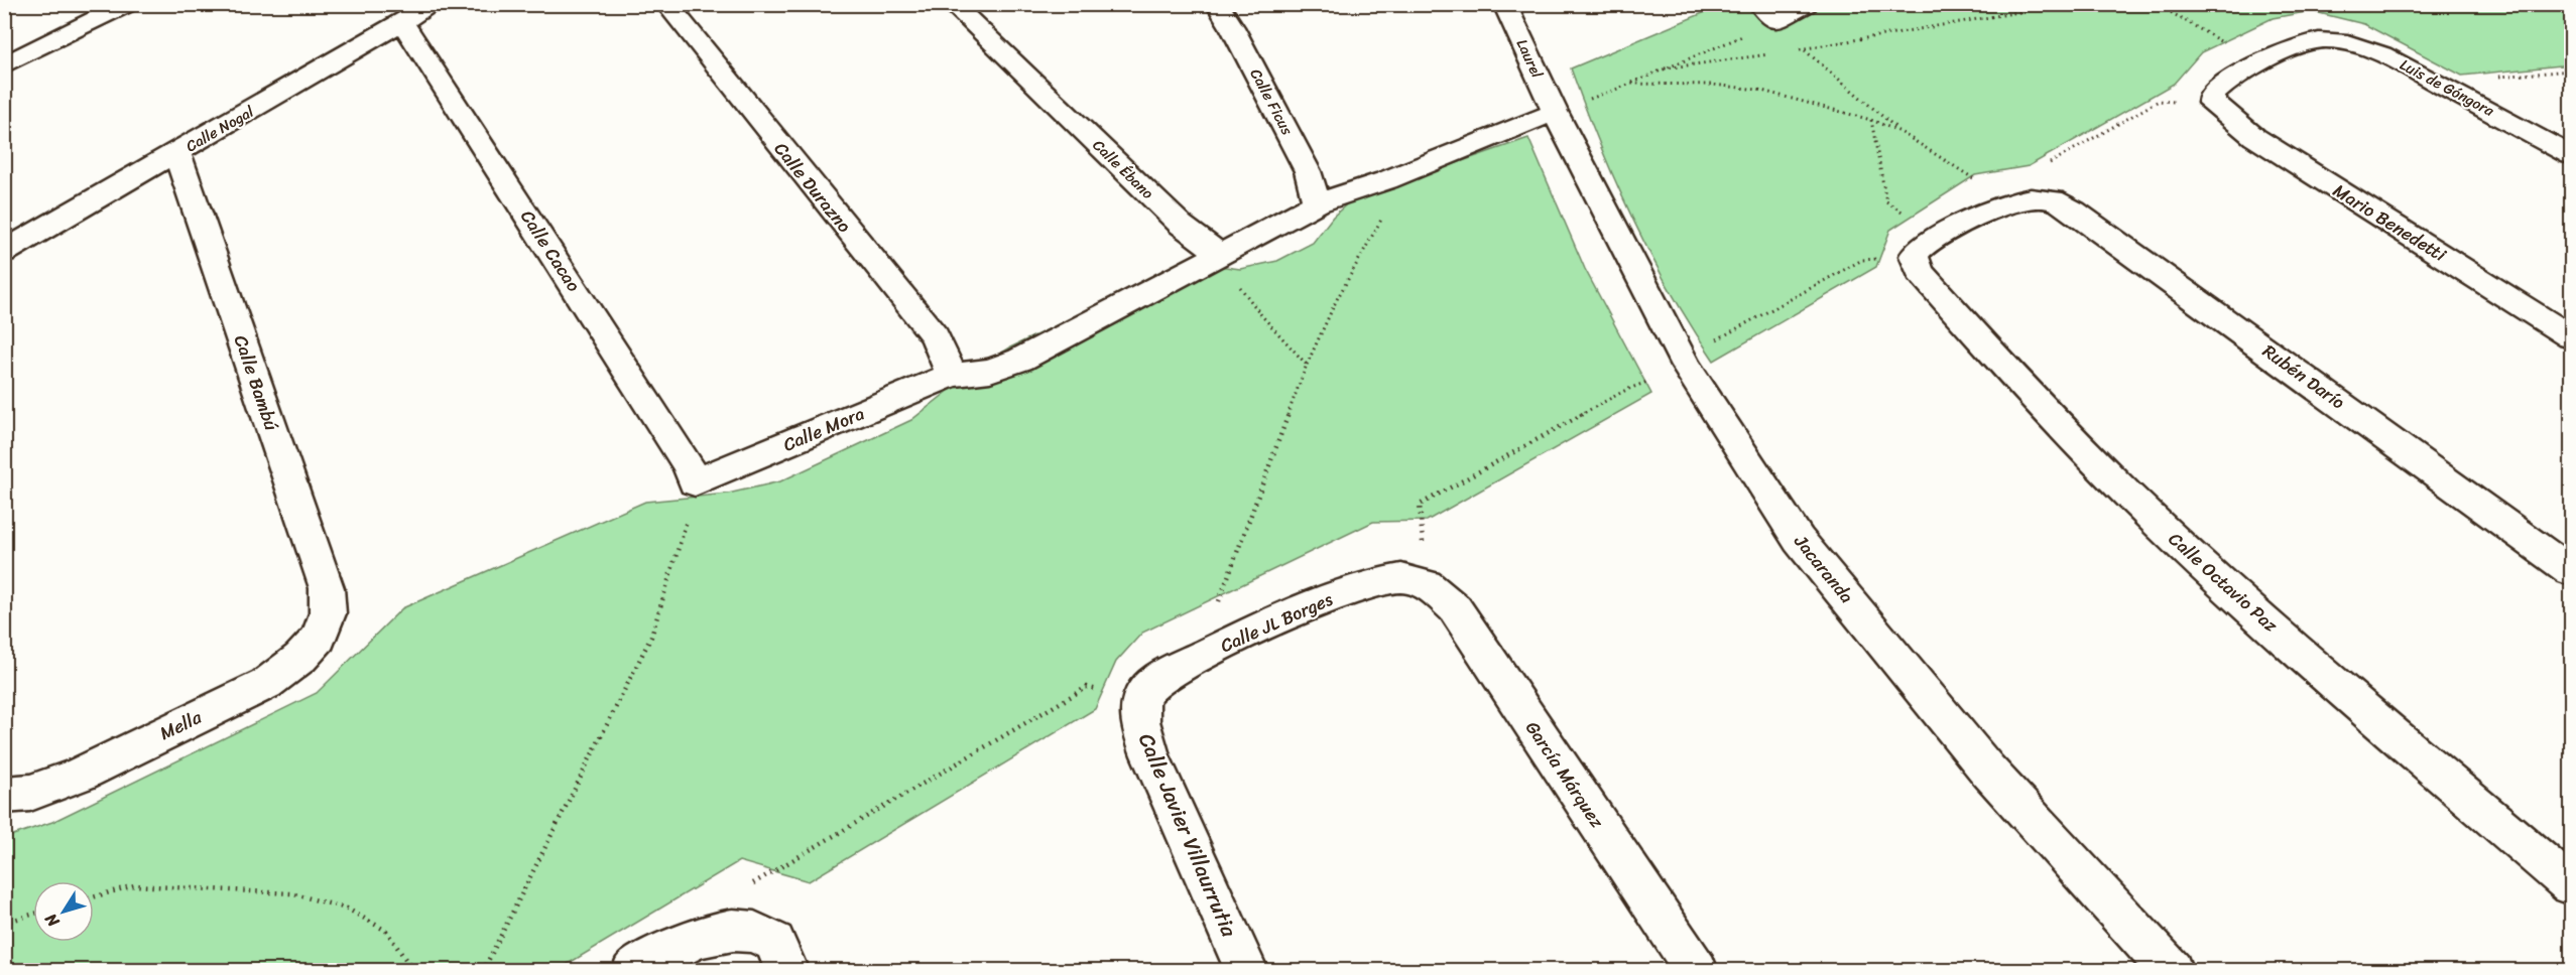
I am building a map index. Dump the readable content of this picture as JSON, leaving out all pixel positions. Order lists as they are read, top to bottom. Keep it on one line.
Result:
{"streets":{"street":["Laurel","Luis de Góngora","Calle Ficus","Calle Nogal","Calle Ébano","Calle Durazno","Mario Benedetti","Calle Cacao","Rubén Darío","Calle Bambú","Calle Mora","Jacaranda","Calle Octavio Paz","Calle JL Borges","Mella","García Márquez","Calle Javier Villaurrutia"]},"crossings":[["Laurel","Jacaranda"],["Calle Nogal","Calle Cacao"],["Calle Nogal","Calle Bambú"],["Calle Ébano","Calle Mora"],["Calle Durazno","Calle Mora"],["Calle Cacao","Calle Mora"],["Calle Bambú","Mella"],["Calle JL Borges","García Márquez"],["Calle JL Borges","Calle Javier Villaurrutia"]],"north":"bottom left"}
